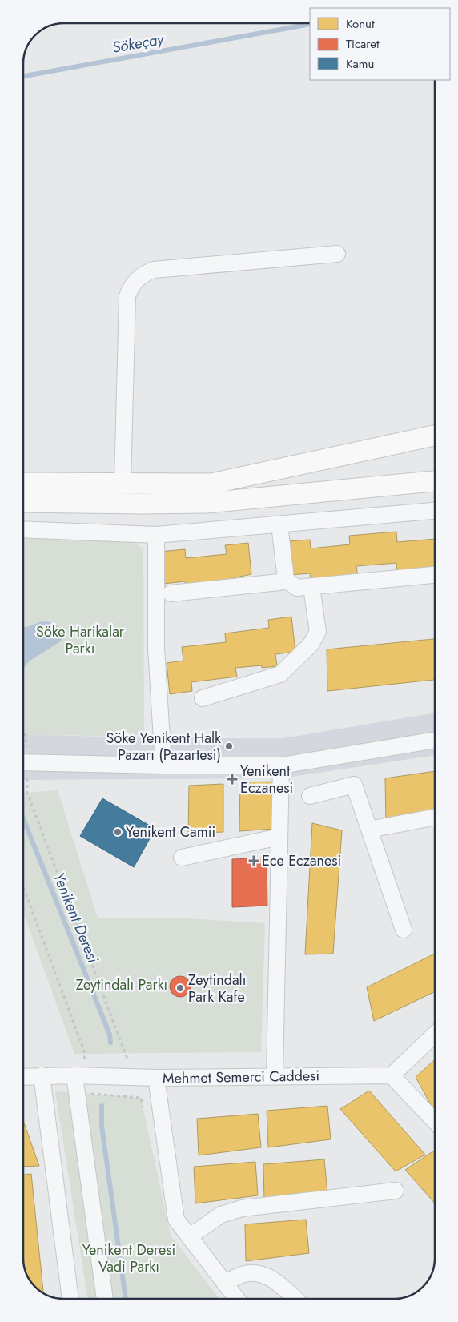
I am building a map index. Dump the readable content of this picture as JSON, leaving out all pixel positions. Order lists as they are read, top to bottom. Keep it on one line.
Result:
{"streets":{"street":["Mehmet Semerci Caddesi"]},"water":["Sökeçay","Yenikent Deresi"],"parks":["Söke Harikalar Parkı","Zeytindalı Parkı","Yenikent Deresi Vadi Parkı"],"places":{"other":["Söke Yenikent Halk Pazarı (Pazartesi)","Yenikent Camii","Zeytindalı Park Kafe"],"health":["Yenikent Eczanesi","Ece Eczanesi"]},"legend":["Konut","Ticaret","Kamu"]}
